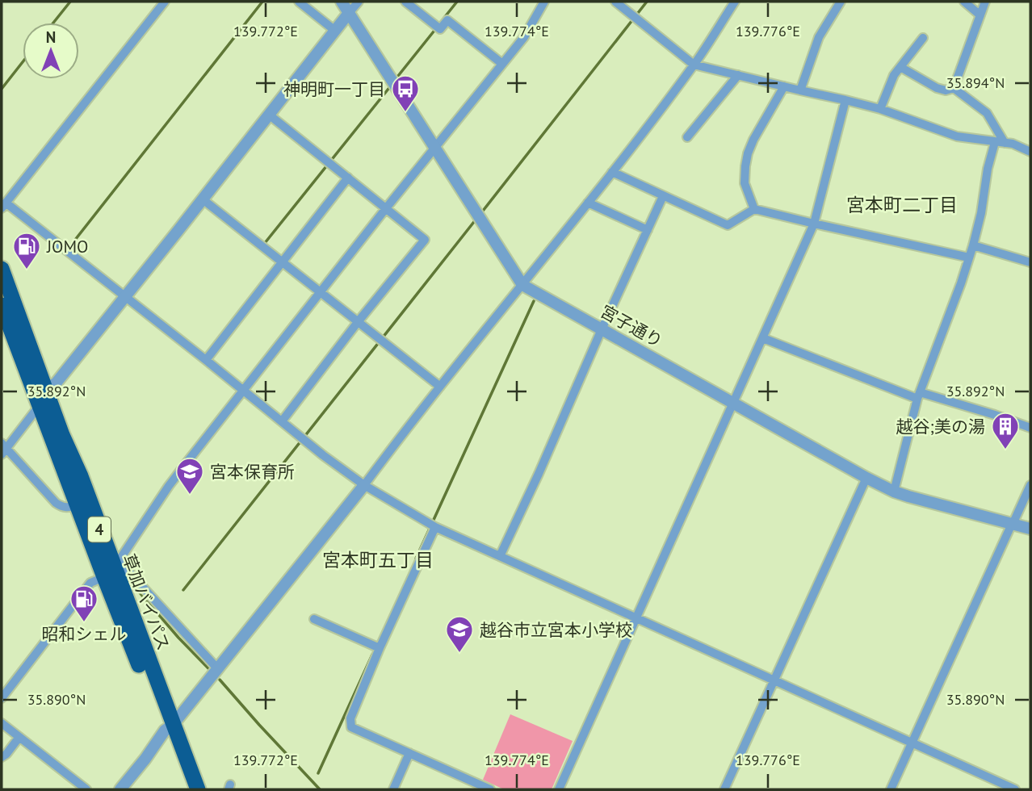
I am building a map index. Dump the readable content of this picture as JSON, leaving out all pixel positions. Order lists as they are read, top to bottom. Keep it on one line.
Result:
{"streets":{"highway":["4","草加バイパス"],"street":["宮子通り"]},"districts":["宮本町二丁目","宮本町五丁目"],"places":{"bus stop":["神明町一丁目"],"fuel station":["JOMO","昭和シェル"],"building":["越谷;美の湯"],"school or university":["宮本保育所","越谷市立宮本小学校"]},"north":"top","coordinates":["139.772°E","139.774°E","139.776°E","35.894°N","35.892°N","35.890°N"]}
